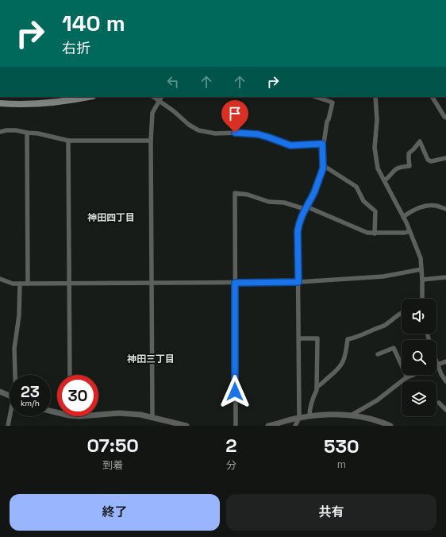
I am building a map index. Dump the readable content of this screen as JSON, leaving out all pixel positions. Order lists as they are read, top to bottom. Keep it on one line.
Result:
{"districts":["神田四丁目","神田三丁目"],"page":{"turn":["140 m","右折"],"speed":"23 km/h","limit":"30","eta":["07:50","到着","2","分","530","m"],"buttons":["終了","共有"]}}
